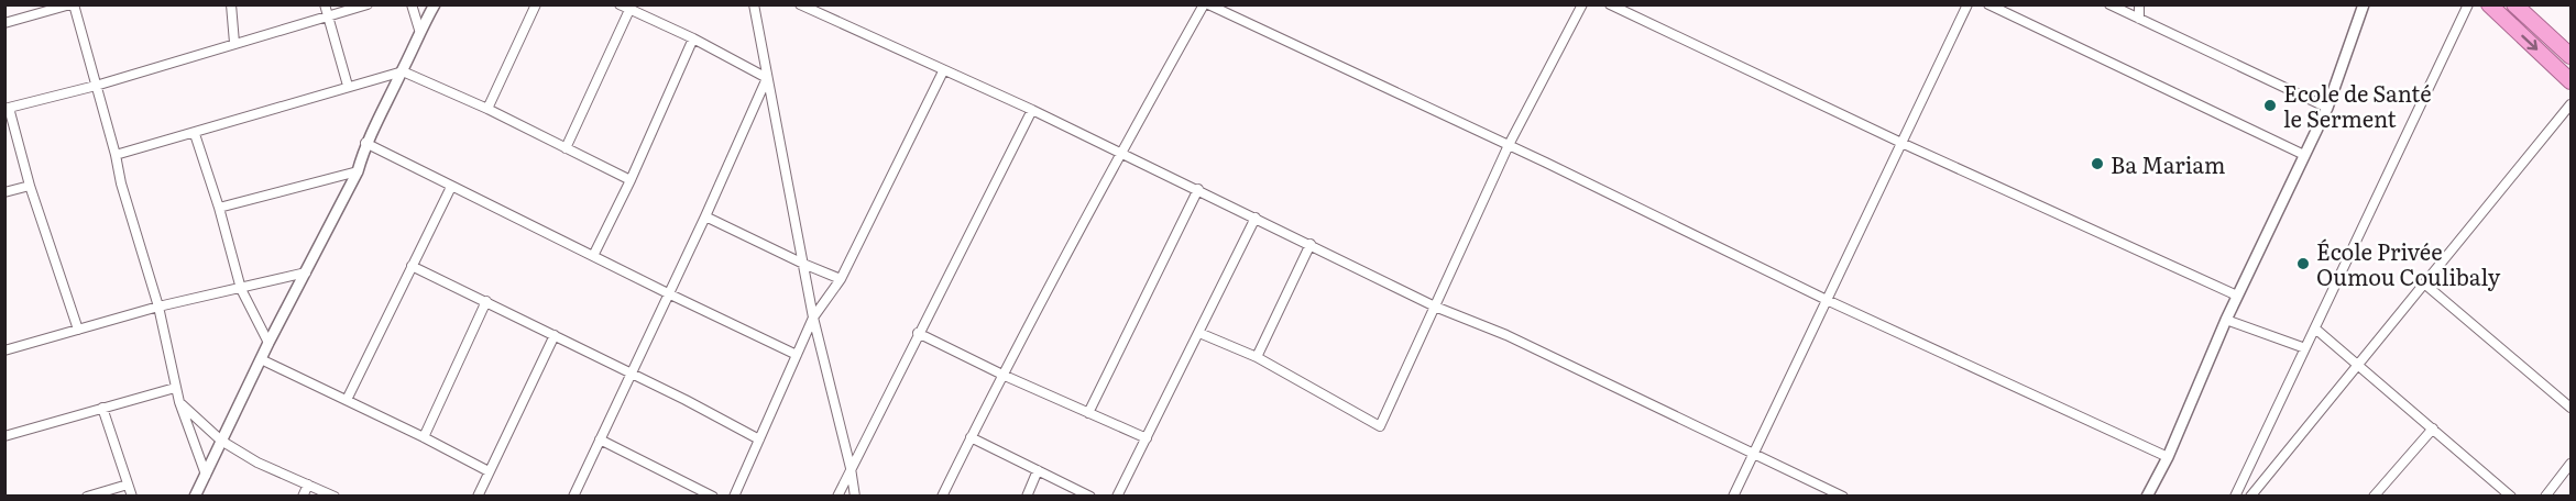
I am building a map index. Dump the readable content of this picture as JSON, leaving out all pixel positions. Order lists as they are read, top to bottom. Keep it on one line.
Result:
{"places":["Ecole de Santé le Serment","Ba Mariam","École Privée Oumou Coulibaly"]}
